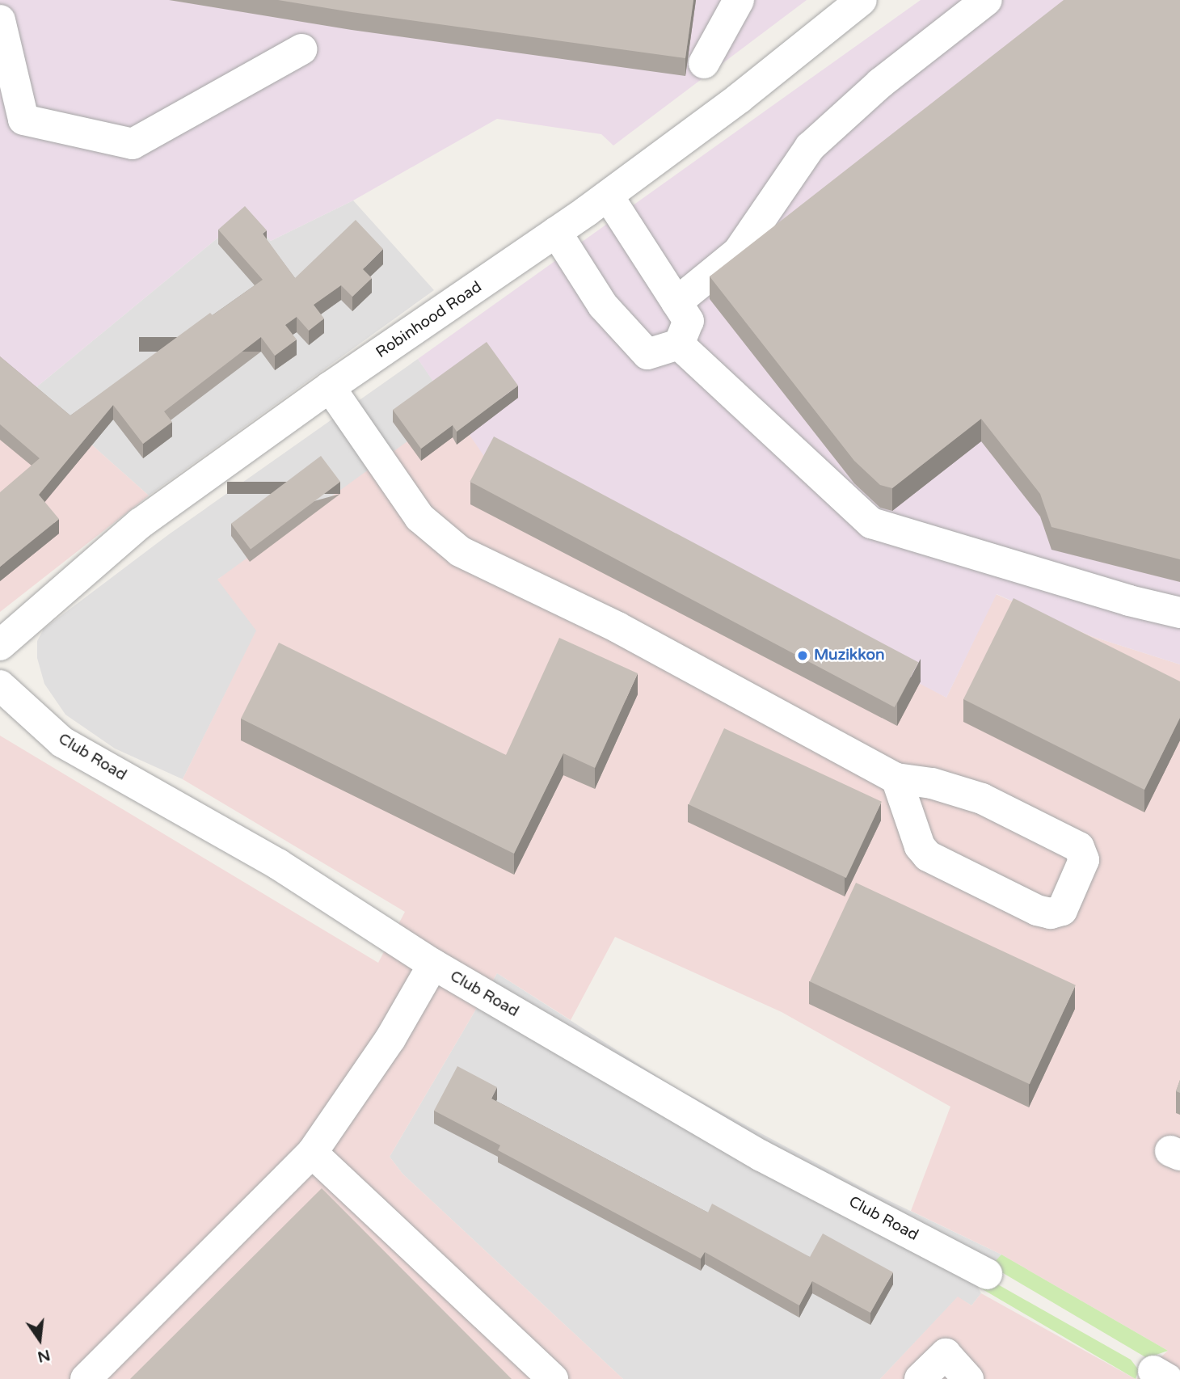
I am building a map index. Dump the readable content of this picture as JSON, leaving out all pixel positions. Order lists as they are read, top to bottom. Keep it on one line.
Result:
{"streets":{"street":["Robinhood Road","Club Road"]},"places":["Muzikkon"],"north":"bottom"}
